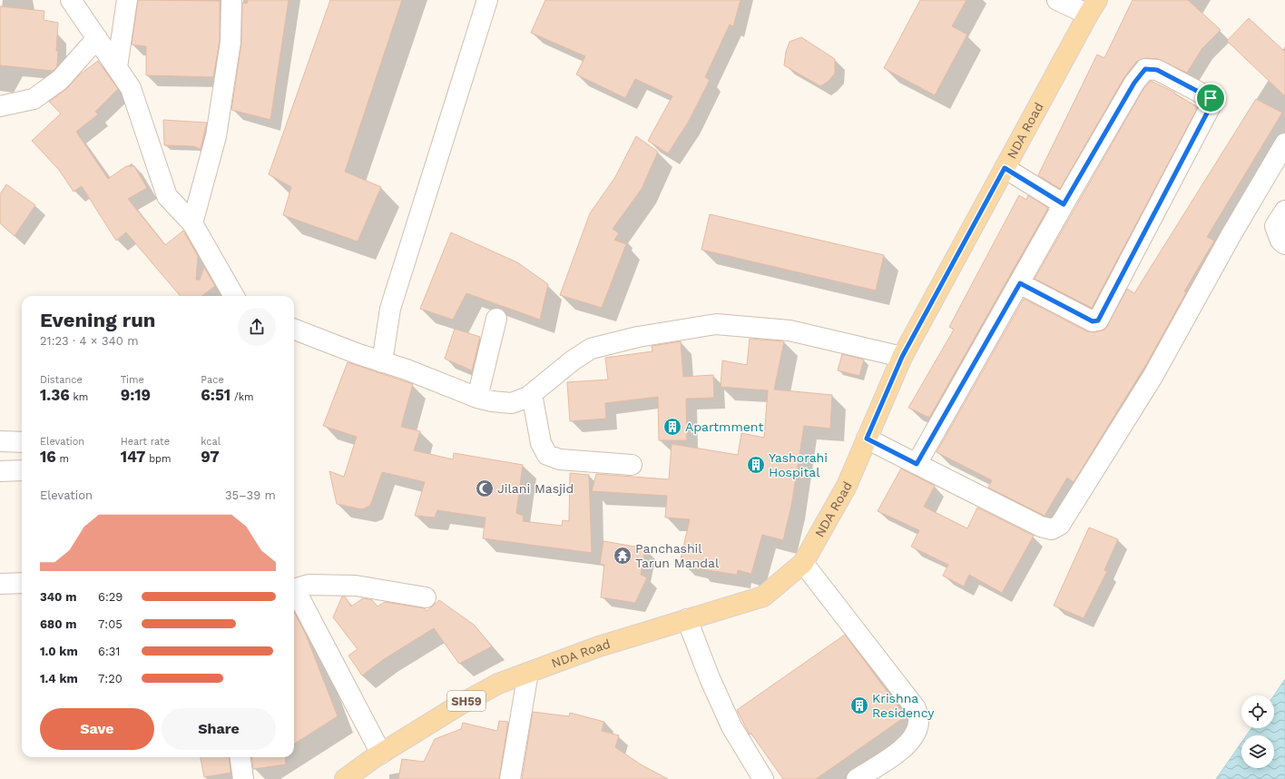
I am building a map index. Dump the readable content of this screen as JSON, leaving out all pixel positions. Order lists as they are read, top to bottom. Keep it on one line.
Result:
{"streets":{"main road":["NDA Road","SH59"]},"places":{"building":["Apartmment","Yashorahi Hospital","Krishna Residency"],"mosque":["Jilani Masjid"],"temple":["Panchashil Tarun Mandal"]},"page":{"heading":["Evening run","21:23 · 4 × 340 m"],"stats":[["Distance","1.36 km"],["Time","9:19"],["Pace","6:51 /km"],["Elevation","16 m"],["Heart rate","147 bpm"],["kcal","97"]],"chart":["Elevation","35–39 m"],"list":[{"name":"340 m","note":"6:29"},{"name":"680 m","note":"7:05"},{"name":"1.0 km","note":"6:31"},{"name":"1.4 km","note":"7:20"}],"buttons":["Save","Share"]}}
